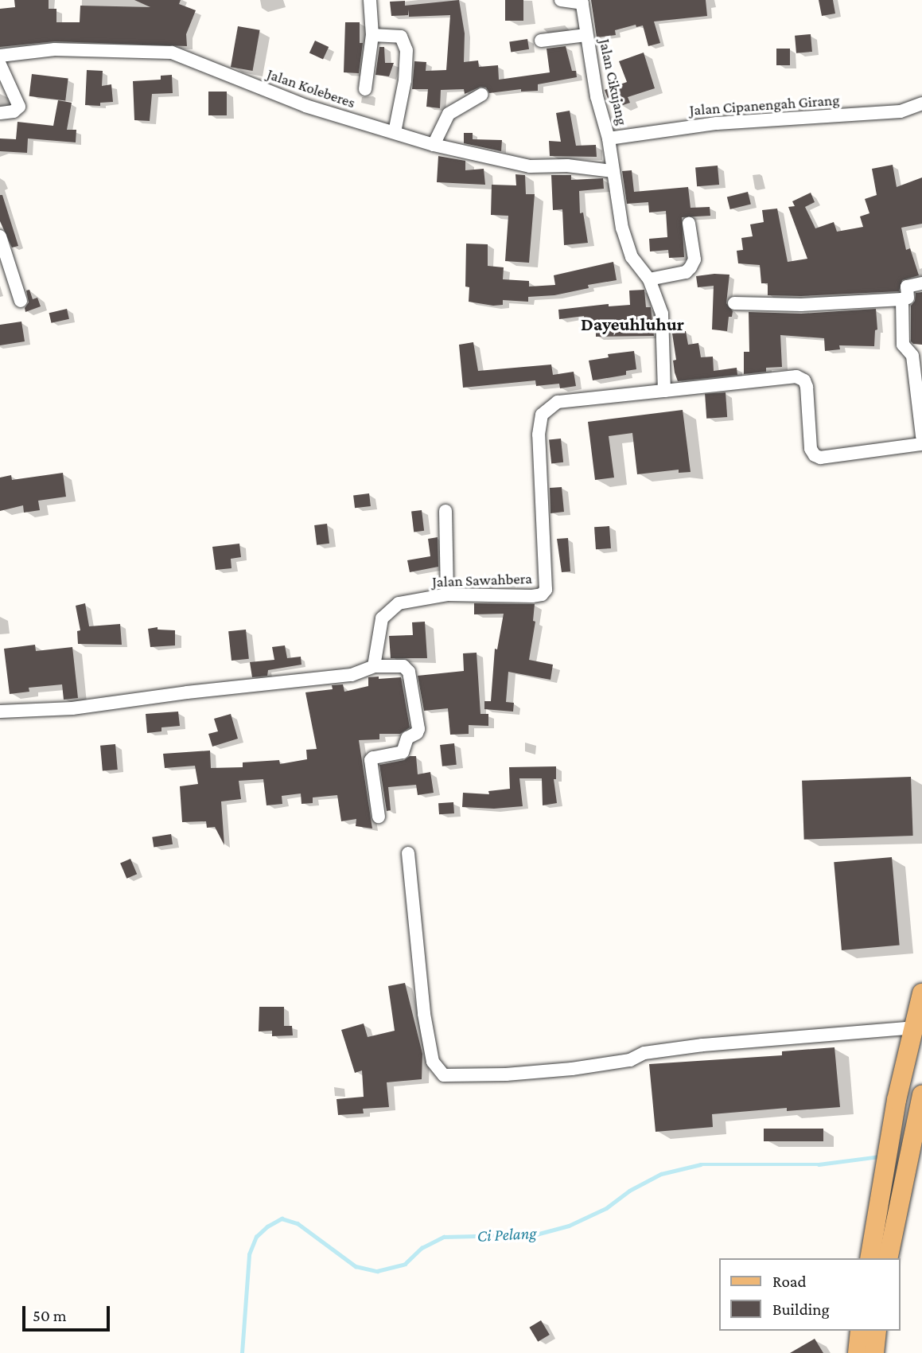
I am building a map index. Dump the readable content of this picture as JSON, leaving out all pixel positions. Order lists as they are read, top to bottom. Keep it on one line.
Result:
{"streets":{"street":["Jalan Cikujang","Jalan Koleberes","Jalan Cipanengah Girang","Jalan Sawahbera"]},"crossings":[["Jalan Cikujang","Jalan Koleberes"],["Jalan Cikujang","Jalan Cipanengah Girang"]],"districts":["Dayeuhluhur"],"water":["Ci Pelang"],"legend":["Road","Building"],"scale_bar":"50 m"}
